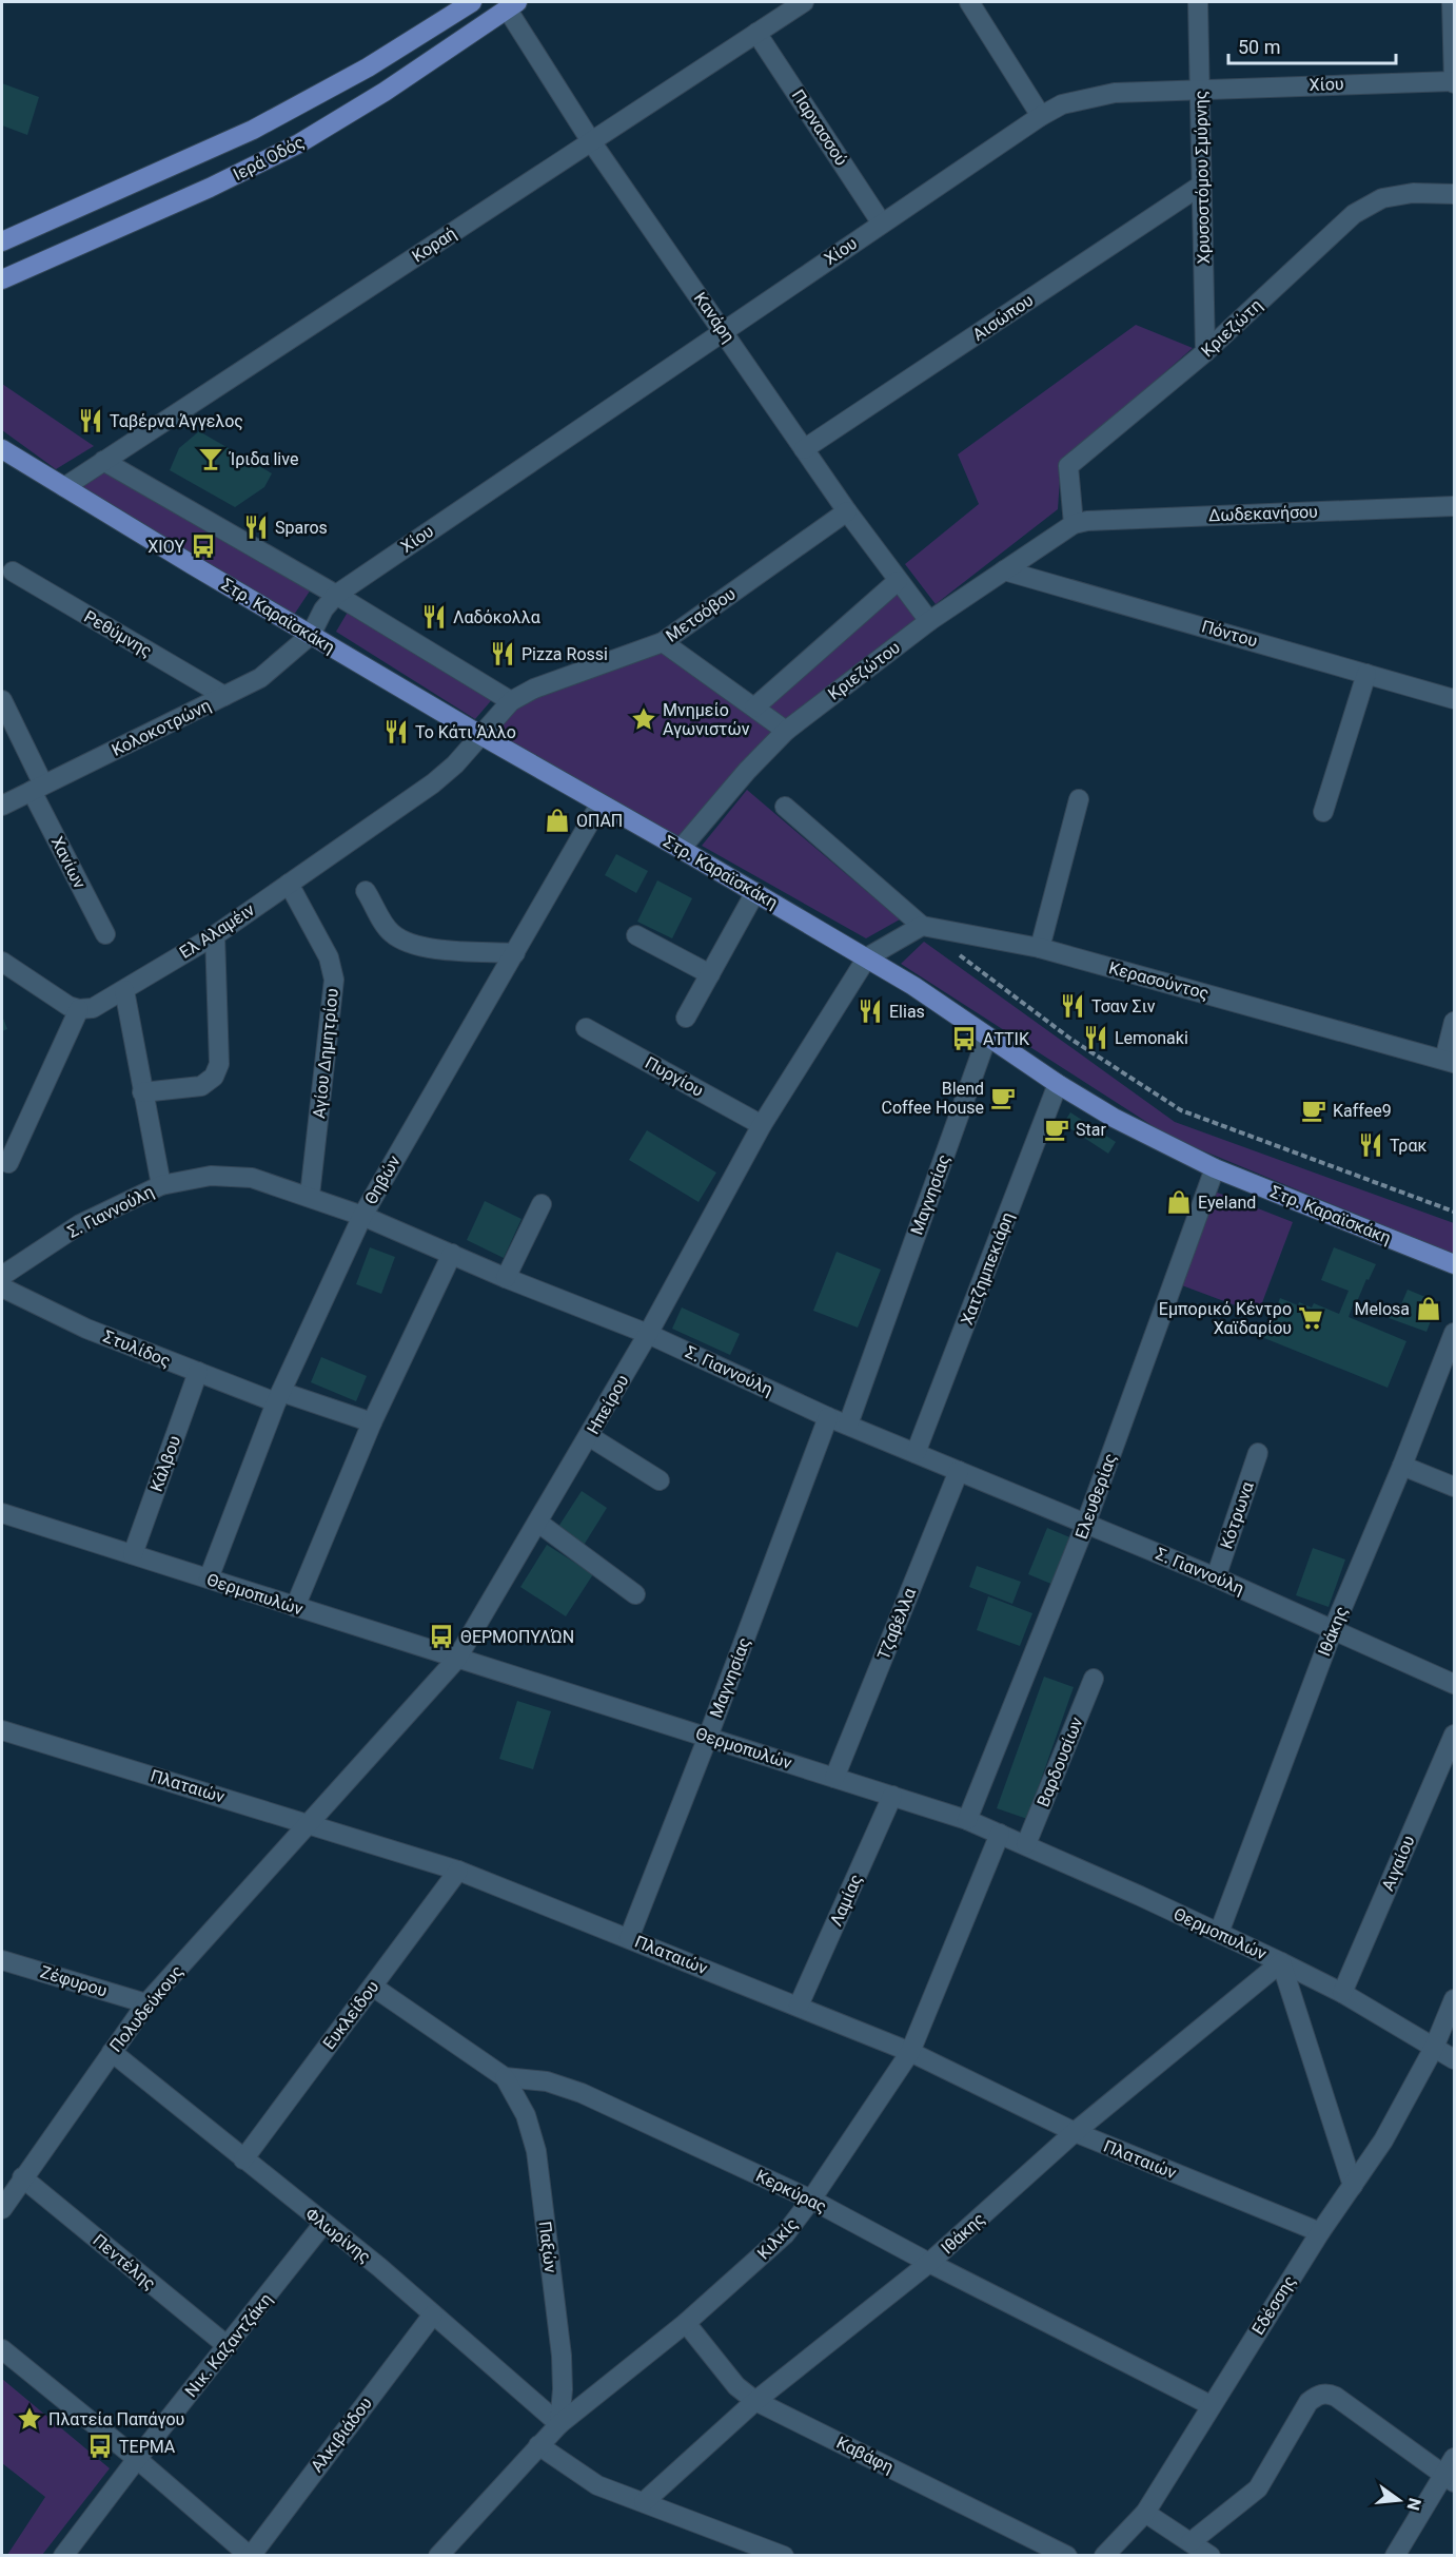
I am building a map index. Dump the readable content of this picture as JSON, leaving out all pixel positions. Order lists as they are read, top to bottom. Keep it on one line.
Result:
{"streets":{"main road":["Ιερά Οδός","Στρ. Καραϊσκάκη"],"street":["Χίου","Παρνασσού","Χρυσοστόμου Σμύρνης","Κοραή","Κανάρη","Αισώπου","Κριεζώτη","Δωδεκανήσου","Μετσόβου","Ρεθύμνης","Πόντου","Κριεζώτου","Κολοκοτρώνη","Χανίων","Ελ Αλαμέιν","Κερασούντος","Αγίου Δημητρίου","Πυργίου","Θηβών","Μαγνησίας","Σ. Γιαννούλη","Χατζημπεκιάρη","Στυλίδος","Ηπείρου","Κάλβου","Ελευθερίας","Κότρωνα","Θερμοπυλών","Τζαβέλλα","Ιθάκης","Βαρδουσίων","Πλαταιών","Αιγαίου","Λαμίας","Ζέφυρου","Πολυδεύκους","Ευκλείδου","Κερκύρας","Φλωρίνης","Κιλκίς","Παξών","Πεντέλης","Εδέσσης","Νικ. Καζαντζάκη","Αλκιβιάδου","Καβάφη"]},"crossings":[["Χίου","Παρνασσού"],["Χίου","Χρυσοστόμου Σμύρνης"],["Χίου","Κανάρη"],["Χίου","Στρ. Καραϊσκάκη"],["Χίου","Κολοκοτρώνη"],["Παρνασσού","Κοραή"],["Ιερά Οδός","Κανάρη"],["Χρυσοστόμου Σμύρνης","Αισώπου"],["Χρυσοστόμου Σμύρνης","Κριεζώτη"],["Κοραή","Κανάρη"],["Κοραή","Στρ. Καραϊσκάκη"],["Κανάρη","Αισώπου"],["Κανάρη","Μετσόβου"],["Κανάρη","Κριεζώτου"],["Κριεζώτη","Δωδεκανήσου"],["Κριεζώτη","Κριεζώτου"],["Δωδεκανήσου","Κριεζώτου"],["Μετσόβου","Στρ. Καραϊσκάκη"],["Μετσόβου","Ελ Αλαμέιν"],["Στρ. Καραϊσκάκη","Κριεζώτου"],["Στρ. Καραϊσκάκη","Κολοκοτρώνη"],["Στρ. Καραϊσκάκη","Ελ Αλαμέιν"],["Στρ. Καραϊσκάκη","Θηβών"],["Στρ. Καραϊσκάκη","Μαγνησίας"],["Στρ. Καραϊσκάκη","Χατζημπεκιάρη"],["Στρ. Καραϊσκάκη","Ηπείρου"],["Στρ. Καραϊσκάκη","Ελευθερίας"],["Ρεθύμνης","Κολοκοτρώνη"],["Πόντου","Κριεζώτου"],["Κολοκοτρώνη","Χανίων"],["Ελ Αλαμέιν","Αγίου Δημητρίου"],["Αγίου Δημητρίου","Σ. Γιαννούλη"],["Πυργίου","Ηπείρου"],["Θηβών","Σ. Γιαννούλη"],["Θηβών","Στυλίδος"],["Θηβών","Θερμοπυλών"],["Μαγνησίας","Σ. Γιαννούλη"],["Μαγνησίας","Θερμοπυλών"],["Μαγνησίας","Πλαταιών"],["Σ. Γιαννούλη","Χατζημπεκιάρη"],["Σ. Γιαννούλη","Ηπείρου"],["Σ. Γιαννούλη","Ελευθερίας"],["Σ. Γιαννούλη","Κότρωνα"],["Σ. Γιαννούλη","Τζαβέλλα"],["Σ. Γιαννούλη","Ιθάκης"],["Στυλίδος","Κάλβου"],["Ηπείρου","Θερμοπυλών"],["Ηπείρου","Πλαταιών"],["Ηπείρου","Πολυδεύκους"],["Κάλβου","Θερμοπυλών"],["Ελευθερίας","Θερμοπυλών"],["Θερμοπυλών","Τζαβέλλα"],["Θερμοπυλών","Ιθάκης"],["Θερμοπυλών","Βαρδουσίων"],["Θερμοπυλών","Αιγαίου"],["Θερμοπυλών","Λαμίας"],["Θερμοπυλών","Κιλκίς"],["Θερμοπυλών","Εδέσσης"],["Ιθάκης","Πλαταιών"],["Ιθάκης","Κερκύρας"],["Ιθάκης","Καβάφη"],["Πλαταιών","Λαμίας"],["Πλαταιών","Πολυδεύκους"],["Πλαταιών","Ευκλείδου"],["Πλαταιών","Κιλκίς"],["Πλαταιών","Εδέσσης"],["Ζέφυρου","Πολυδεύκους"],["Πολυδεύκους","Φλωρίνης"],["Πολυδεύκους","Πεντέλης"],["Ευκλείδου","Κερκύρας"],["Ευκλείδου","Φλωρίνης"],["Κερκύρας","Κιλκίς"],["Κερκύρας","Παξών"],["Κερκύρας","Εδέσσης"],["Φλωρίνης","Κιλκίς"],["Φλωρίνης","Παξών"],["Φλωρίνης","Νικ. Καζαντζάκη"],["Φλωρίνης","Αλκιβιάδου"],["Κιλκίς","Παξών"],["Κιλκίς","Καβάφη"],["Πεντέλης","Νικ. Καζαντζάκη"]],"places":{"restaurant":["Ταβέρνα Άγγελος","Sparos","Λαδόκολλα","Pizza Rossi","Το Κάτι Άλλο","Τσαν Σιν","Elias","Lemonaki","Τρακ"],"bar":["Ίριδα live"],"bus stop":["ΧΙΟΥ","ΑΤΤΙΚ","ΘΕΡΜΟΠΥΛΏΝ","ΤΕΡΜΑ"],"place":["Μνημείο Αγωνιστών","Πλατεία Παπάγου"],"shop":["ΟΠΑΠ","Eyeland","Melosa"],"cafe":["Blend Coffee House","Kaffee9","Star"],"supermarket":["Εμπορικό Κέντρο Χαϊδαρίου"]},"scale_bar":"50 m","north":"right"}
